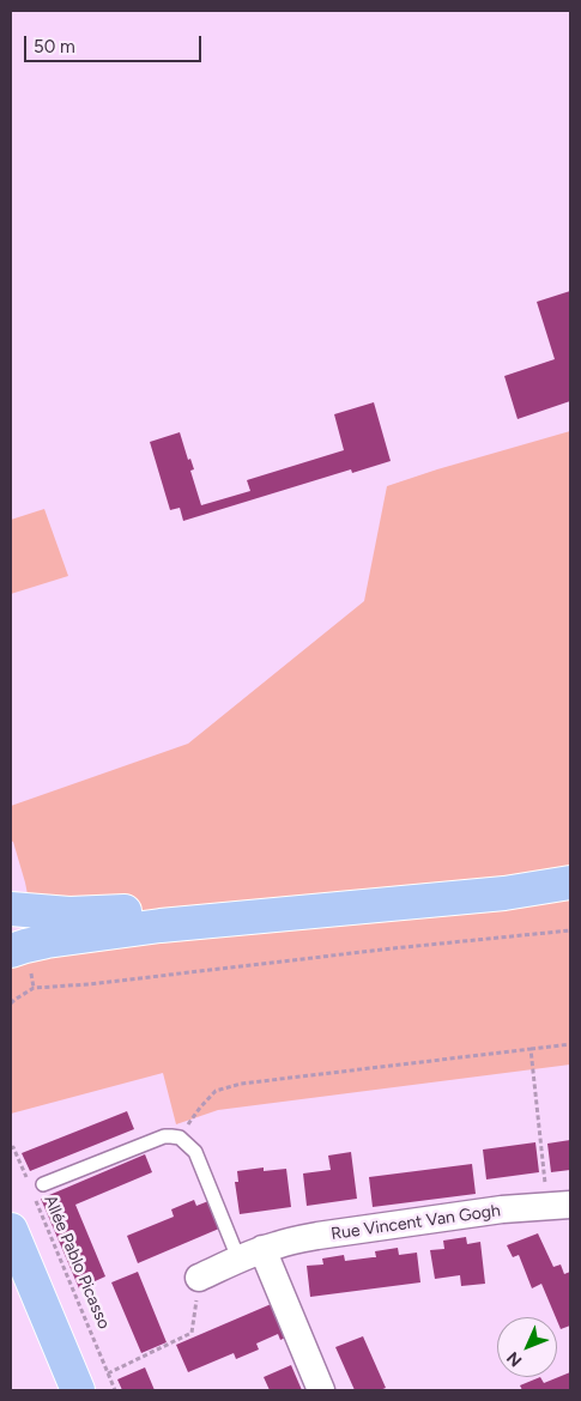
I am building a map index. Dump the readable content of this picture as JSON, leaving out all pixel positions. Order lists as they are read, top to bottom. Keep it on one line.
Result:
{"streets":{"street":["Rue Vincent Van Gogh"],"path":["Allée Pablo Picasso"]},"scale_bar":"50 m","north":"bottom left"}
